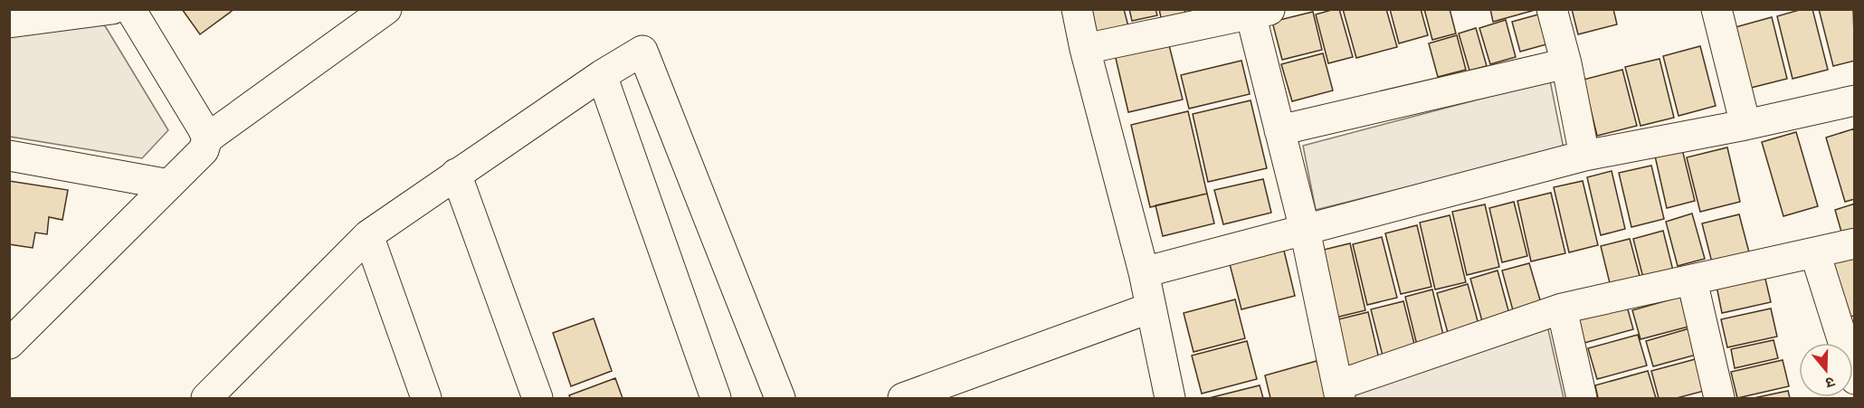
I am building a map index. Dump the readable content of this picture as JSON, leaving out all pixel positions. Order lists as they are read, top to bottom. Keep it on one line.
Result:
{"north":"bottom"}
